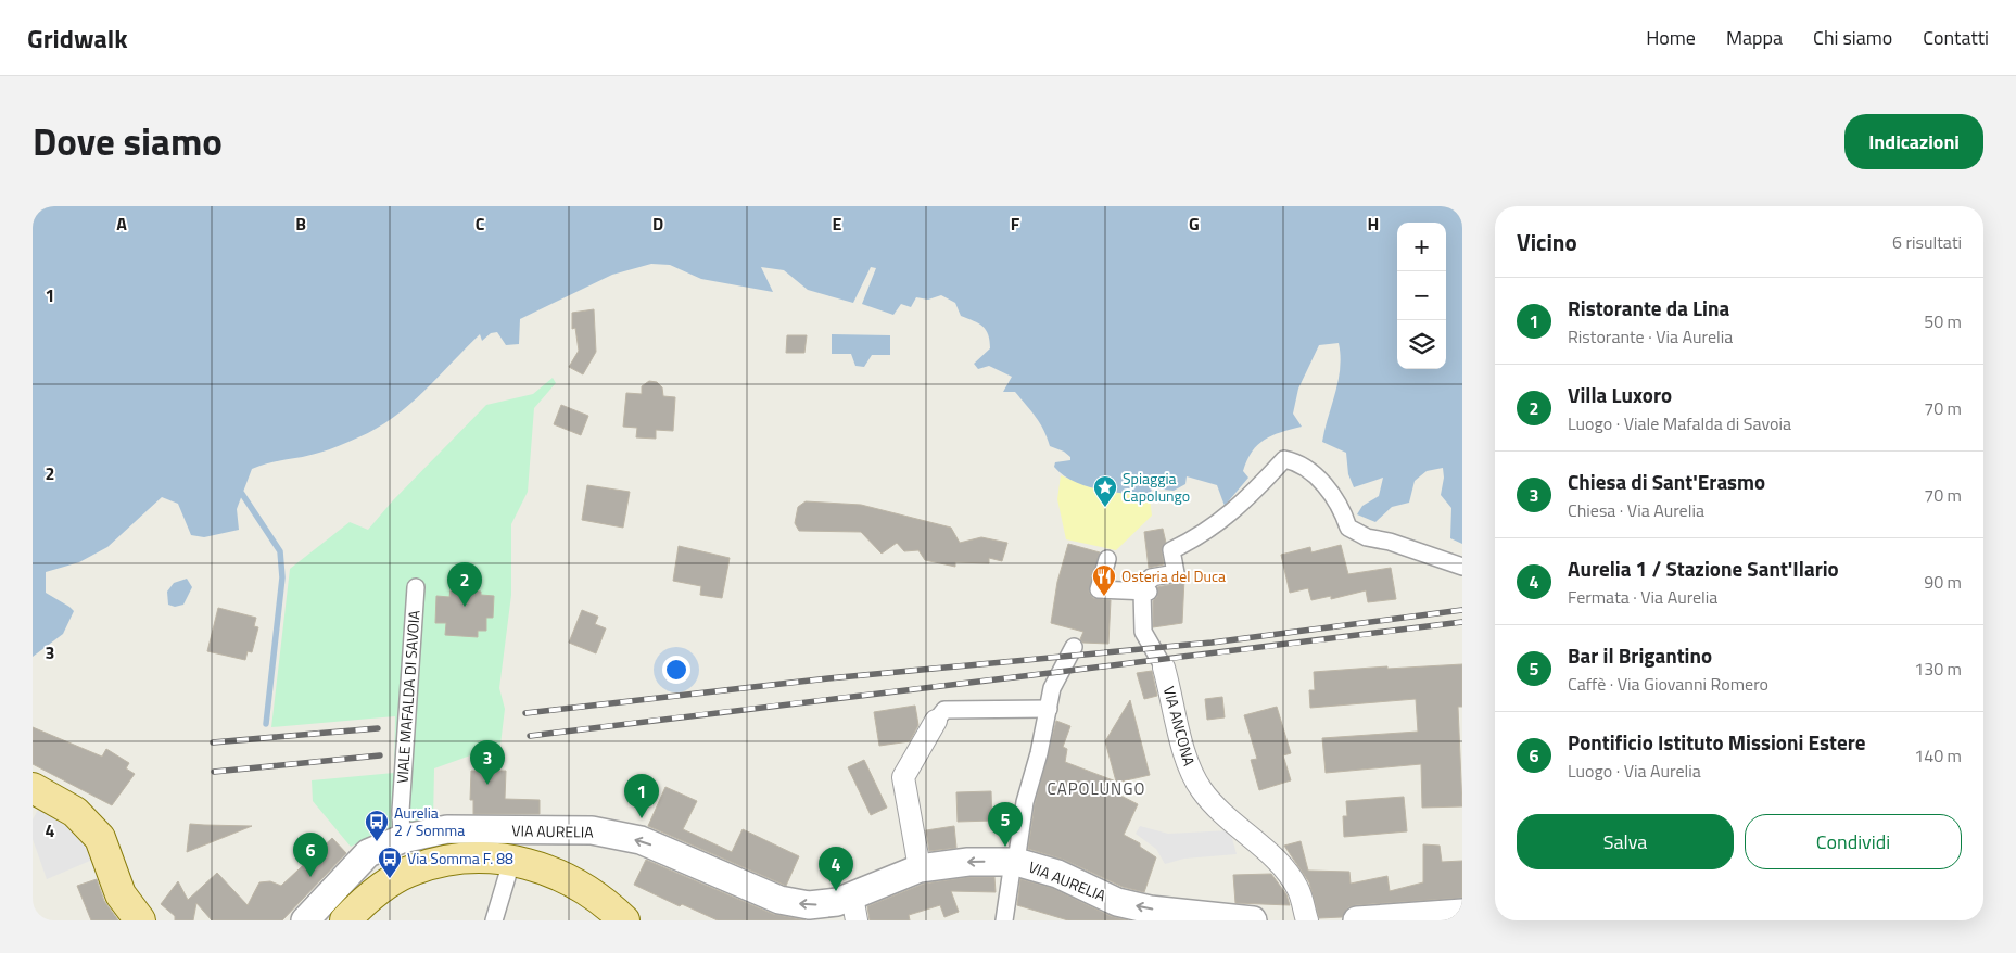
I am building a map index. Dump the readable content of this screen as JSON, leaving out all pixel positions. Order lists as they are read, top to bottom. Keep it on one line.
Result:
{"streets":{"street":["VIALE MAFALDA DI SAVOIA","VIA ANCONA","VIA AURELIA"]},"crossings":[["VIALE MAFALDA DI SAVOIA","VIA AURELIA"]],"one_way":["VIA AURELIA"],"districts":["CAPOLUNGO"],"places":{"place":["Spiaggia Capolungo"],"restaurant":["Osteria del Duca"],"bus stop":["Aurelia 2 / Somma","Via Somma F. 88"]},"page":{"header":"Gridwalk","nav":["Home","Mappa","Chi siamo","Contatti"],"title":"Dove siamo","buttons":["Indicazioni",["Salva","Condividi"]],"heading":["Vicino","6 risultati"],"map_buttons":["+","−"],"list":[{"mark":"1","name":"Ristorante da Lina","note":"Ristorante · Via Aurelia","value":"50 m"},{"mark":"2","name":"Villa Luxoro","note":"Luogo · Viale Mafalda di Savoia","value":"70 m"},{"mark":"3","name":"Chiesa di Sant'Erasmo","note":"Chiesa · Via Aurelia","value":"70 m"},{"mark":"4","name":"Aurelia 1 / Stazione Sant'Ilario","note":"Fermata · Via Aurelia","value":"90 m"},{"mark":"5","name":"Bar il Brigantino","note":"Caffè · Via Giovanni Romero","value":"130 m"},{"mark":"6","name":"Pontificio Istituto Missioni Estere","note":"Luogo · Via Aurelia","value":"140 m"}],"pins":["2","3","1","5","6","4"]},"grid":{"columns":["A","B","C","D","E","F","G","H"],"rows":["1","2","3","4"]}}
